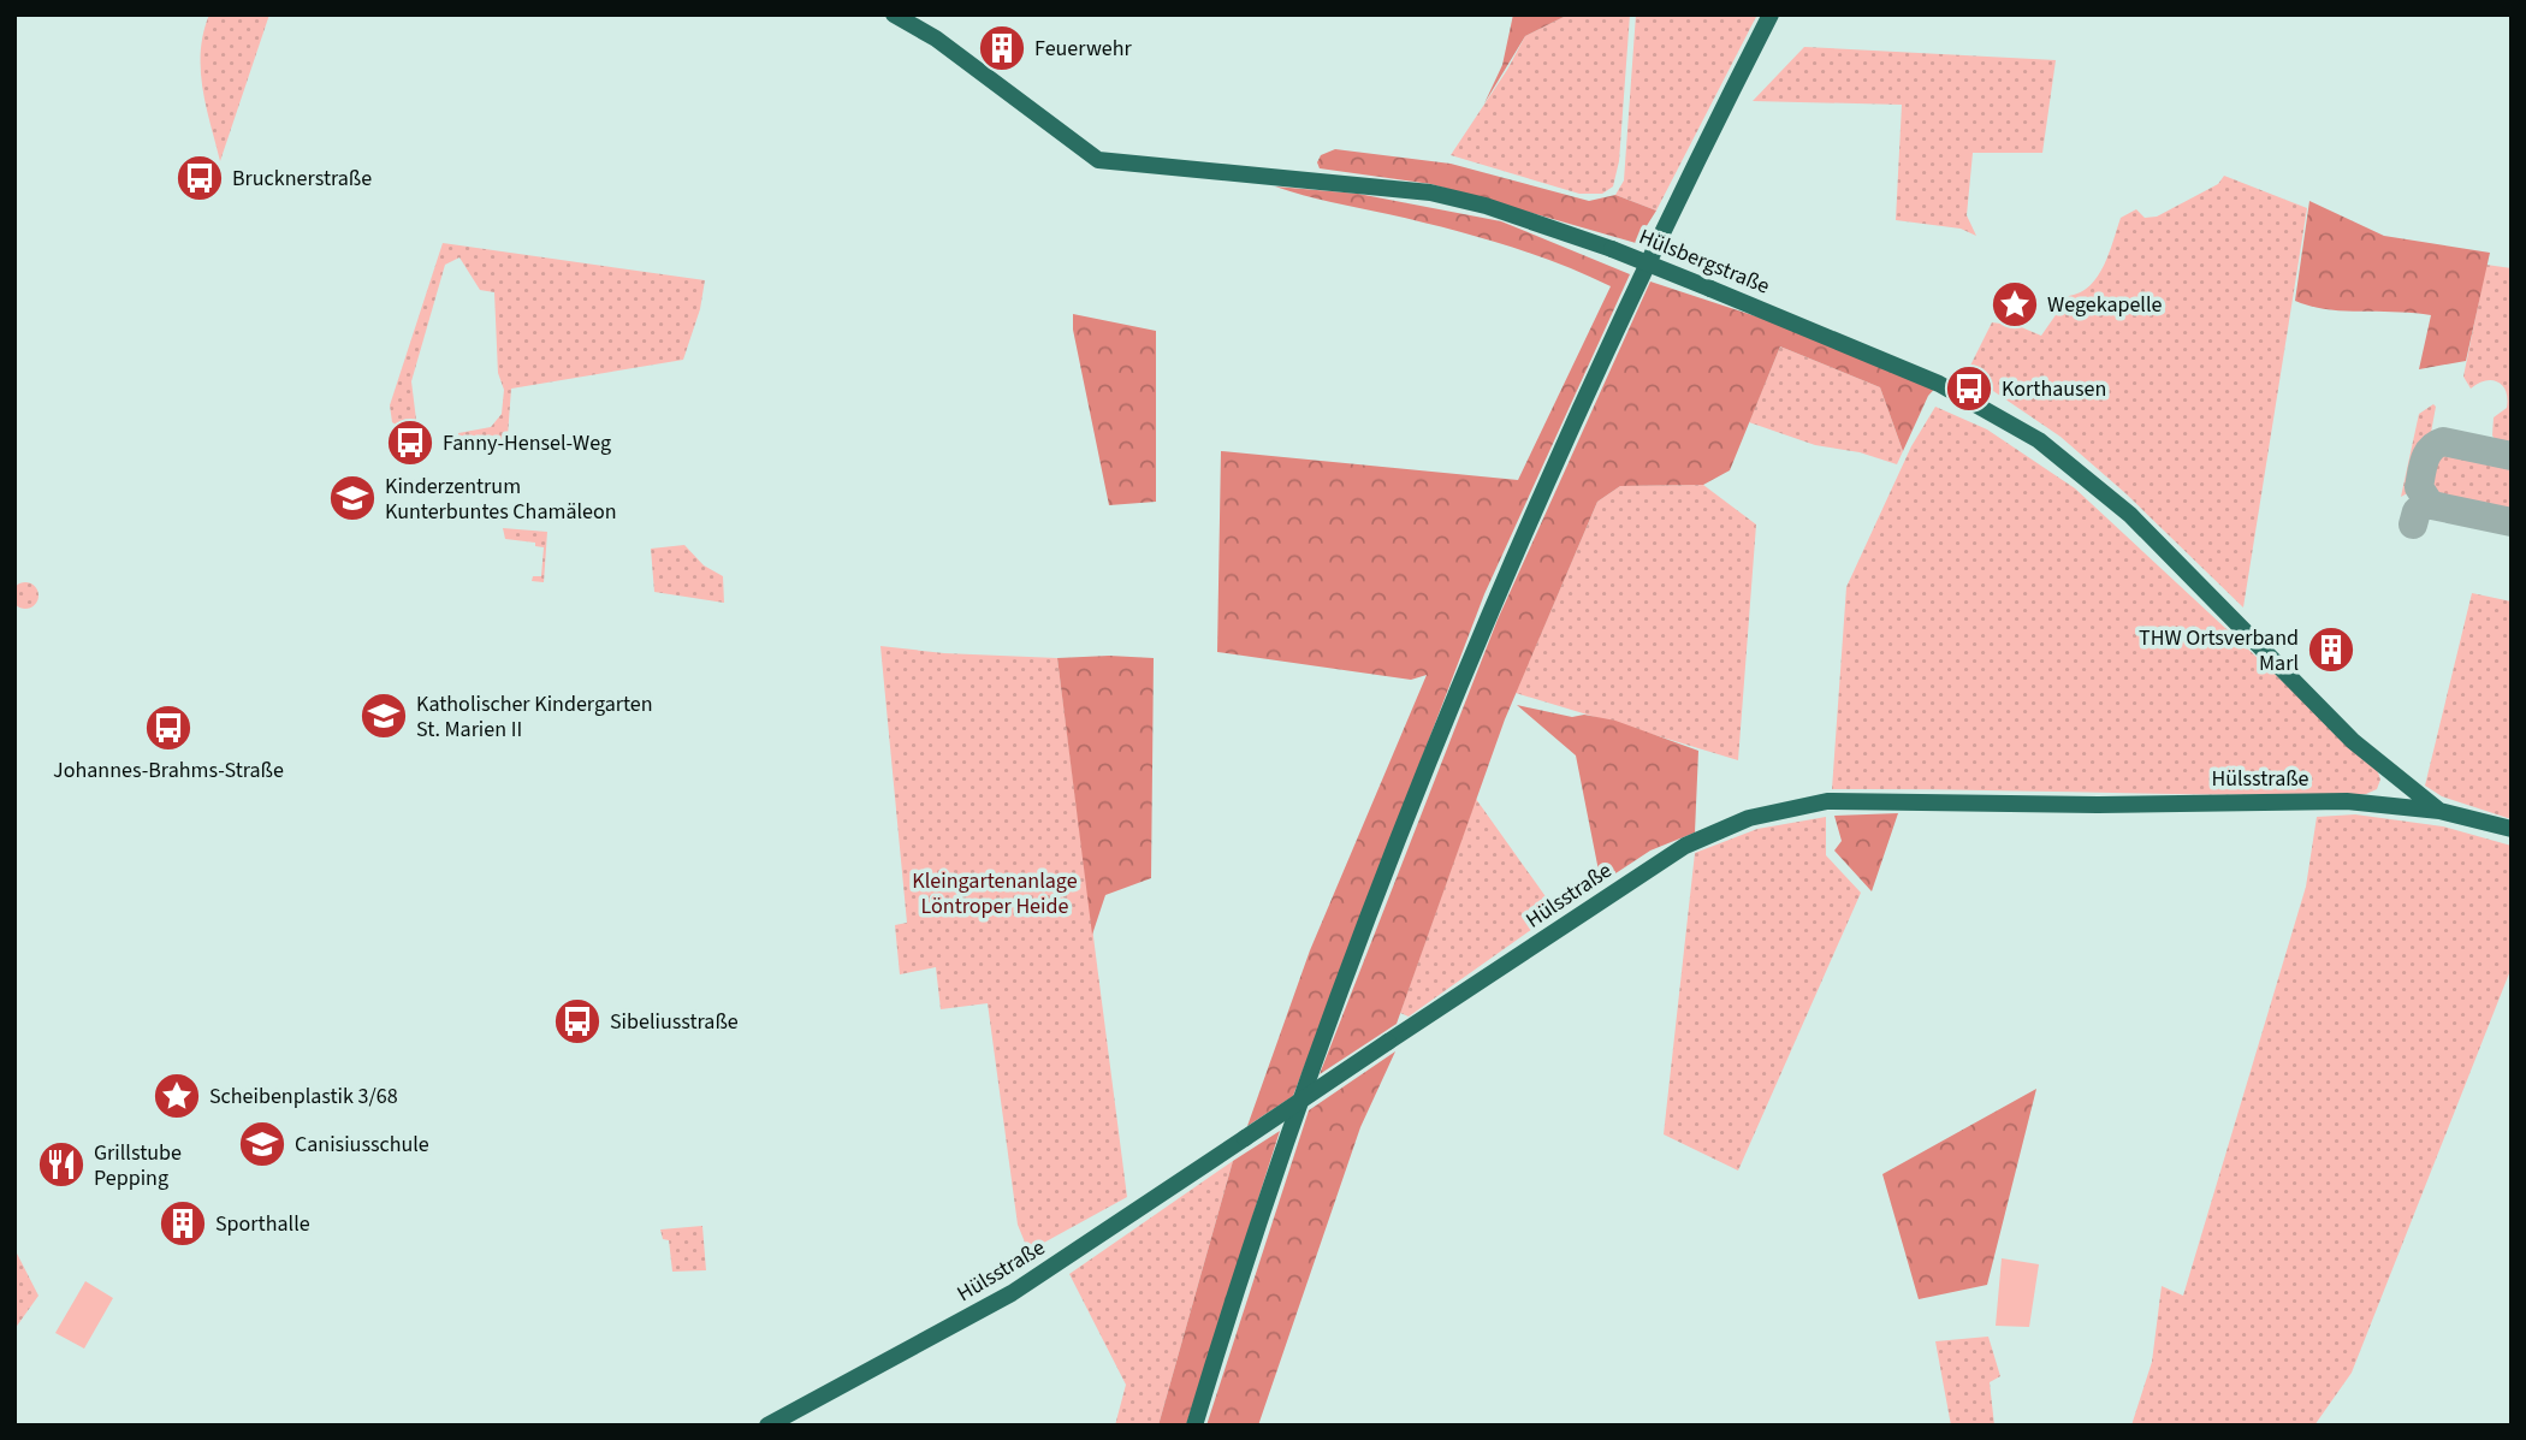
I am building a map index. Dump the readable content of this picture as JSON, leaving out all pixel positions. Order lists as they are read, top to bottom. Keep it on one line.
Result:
{"streets":{"street":["Hülsbergstraße","Hülsstraße"]},"crossings":[["Hülsbergstraße","Hülsstraße"]],"parks":["Kleingartenanlage Löntroper Heide"],"places":{"building":["Feuerwehr","THW Ortsverband Marl","Sporthalle"],"bus stop":["Brucknerstraße","Korthausen","Fanny-Hensel-Weg","Johannes-Brahms-Straße","Sibeliusstraße"],"place":["Wegekapelle","Scheibenplastik 3/68"],"school or university":["Kinderzentrum Kunterbuntes Chamäleon","Katholischer Kindergarten St. Marien II","Canisiusschule"],"restaurant":["Grillstube Pepping"]}}
